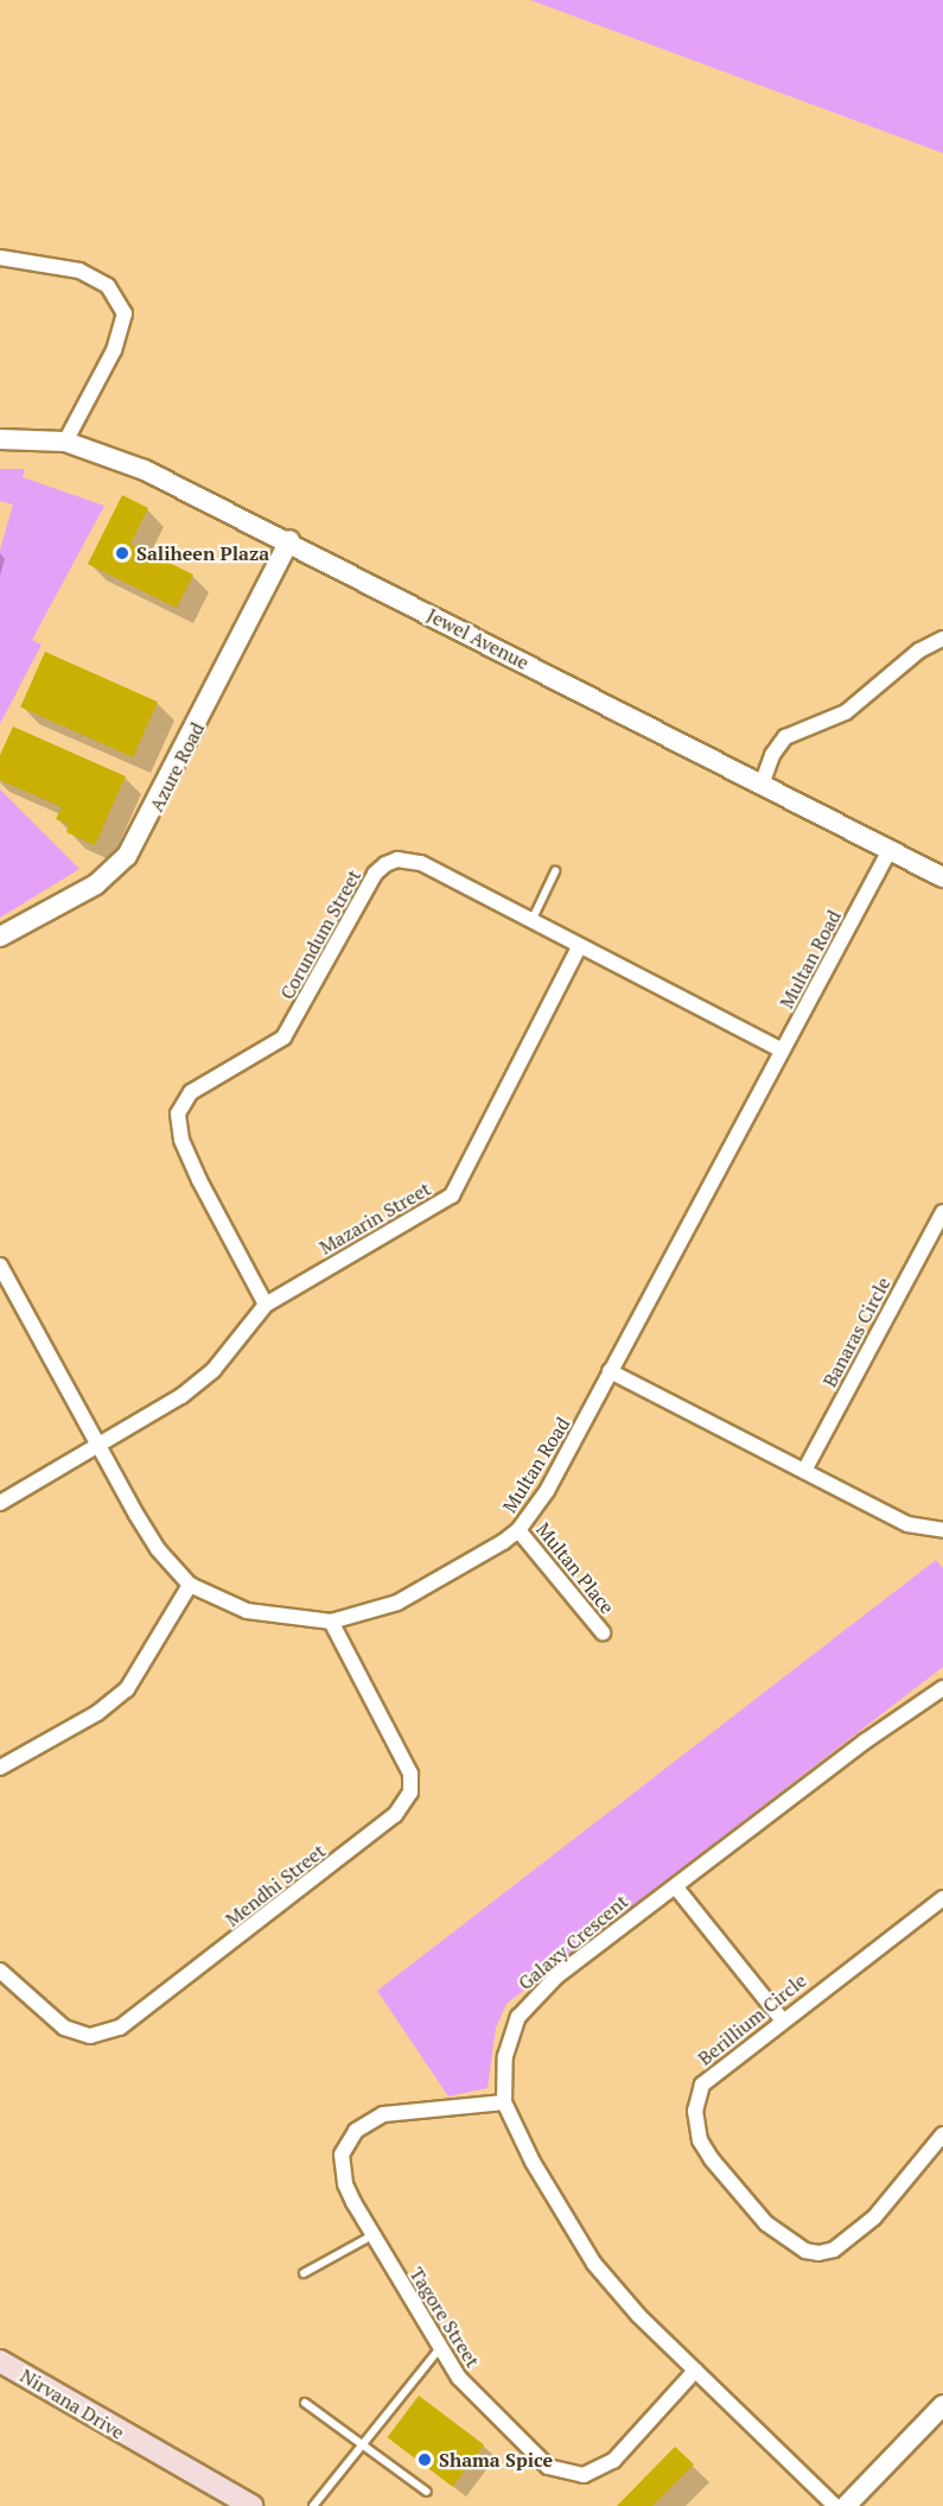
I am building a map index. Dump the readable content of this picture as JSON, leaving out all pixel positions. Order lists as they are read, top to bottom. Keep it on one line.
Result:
{"streets":{"main road":["Nirvana Drive"],"street":["Jewel Avenue","Azure Road","Corundum Street","Multan Road","Mazarin Street","Banaras Circle","Multan Place","Mendhi Street","Galaxy Crescent","Berillium Circle","Tagore Street"]},"crossings":[["Jewel Avenue","Azure Road"],["Jewel Avenue","Multan Road"],["Corundum Street","Multan Road"],["Corundum Street","Mazarin Street"],["Multan Road","Mazarin Street"],["Multan Road","Multan Place"],["Multan Road","Mendhi Street"],["Galaxy Crescent","Tagore Street"]],"places":["Saliheen Plaza","Shama Spice"]}
